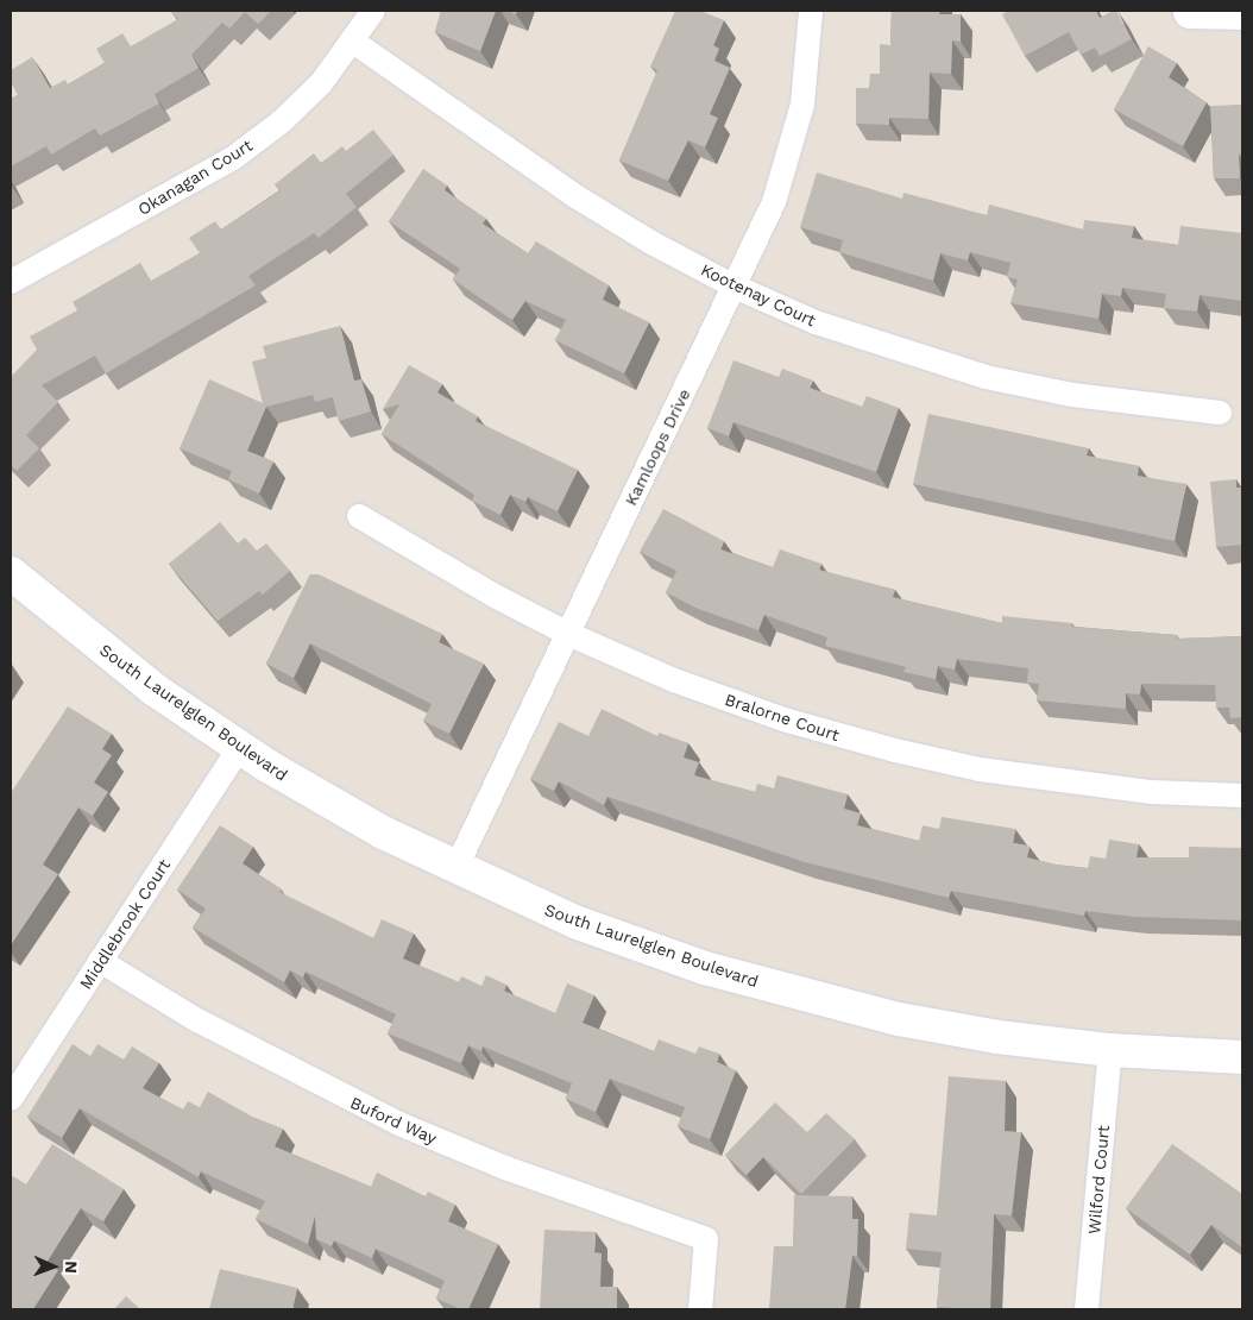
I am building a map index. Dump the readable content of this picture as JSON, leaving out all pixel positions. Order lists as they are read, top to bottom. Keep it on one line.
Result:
{"streets":{"street":["Okanagan Court","Kootenay Court","Kamloops Drive","South Laurelglen Boulevard","Bralorne Court","Middlebrook Court","Buford Way","Wilford Court"]},"crossings":[["Okanagan Court","Kootenay Court"],["Kootenay Court","Kamloops Drive"],["Kamloops Drive","South Laurelglen Boulevard"],["Kamloops Drive","Bralorne Court"],["South Laurelglen Boulevard","Middlebrook Court"],["South Laurelglen Boulevard","Wilford Court"],["Middlebrook Court","Buford Way"]],"north":"right"}
